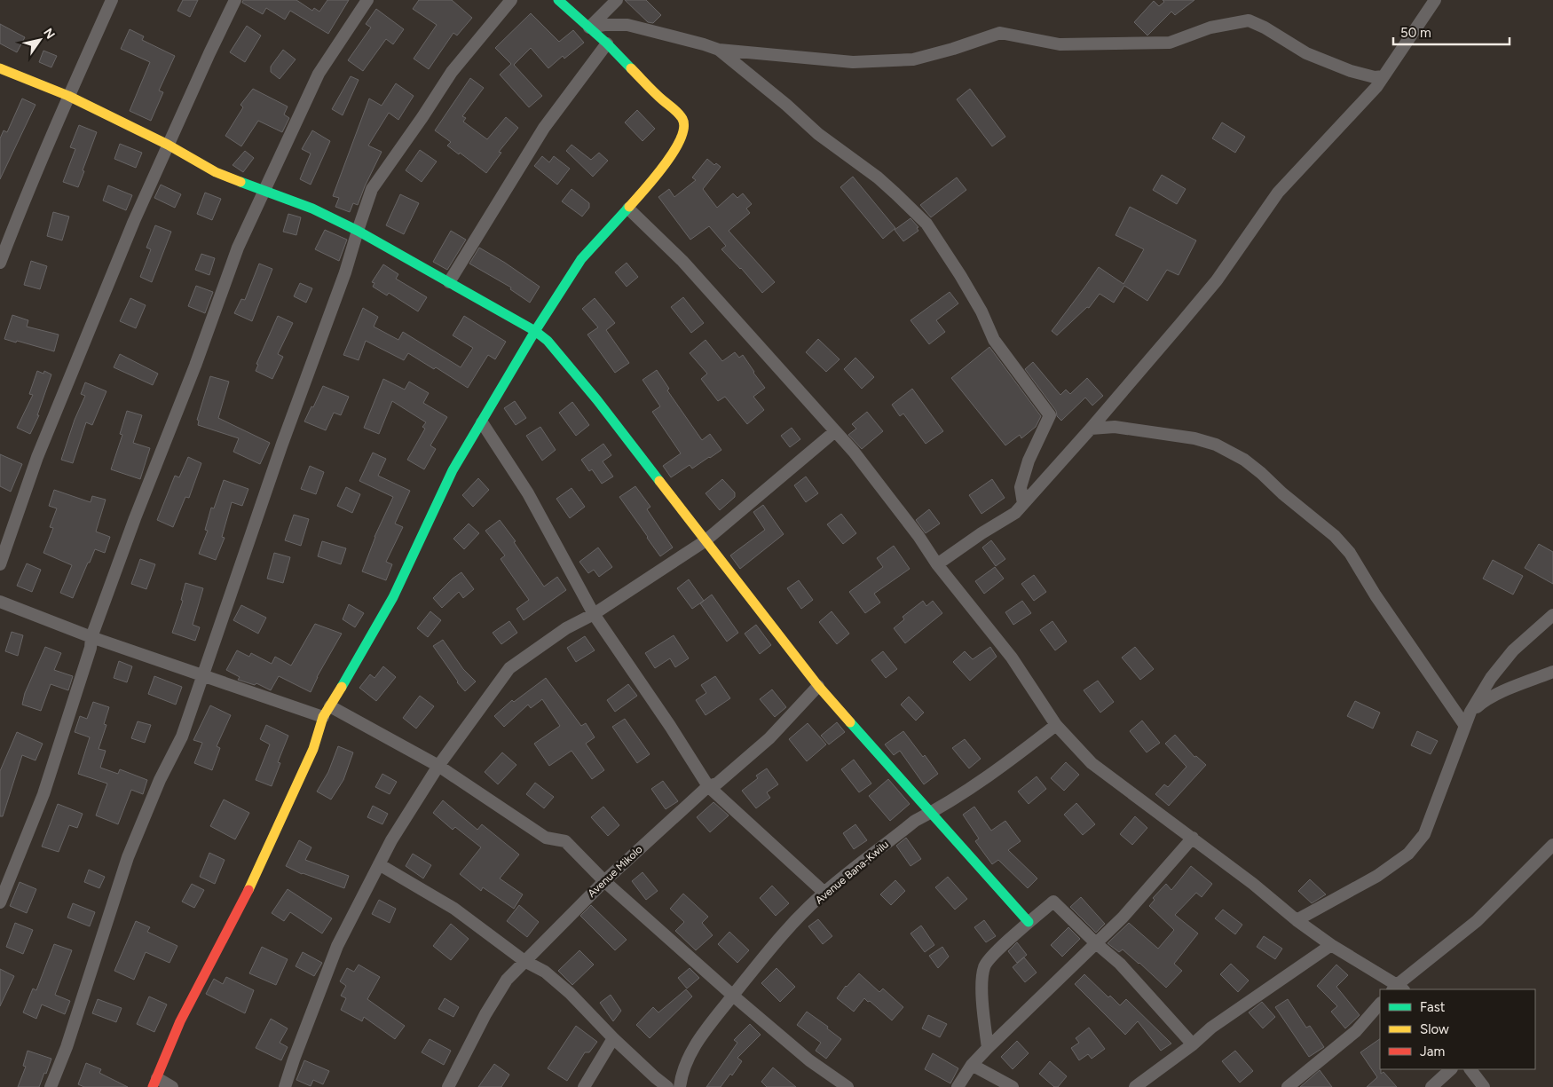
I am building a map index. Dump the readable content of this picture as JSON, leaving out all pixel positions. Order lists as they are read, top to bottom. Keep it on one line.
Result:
{"streets":{"street":["Avenue Mikolo","Avenue Bana-Kwilu"]},"legend":["Fast","Slow","Jam"],"scale_bar":"50 m","north":"top right"}
